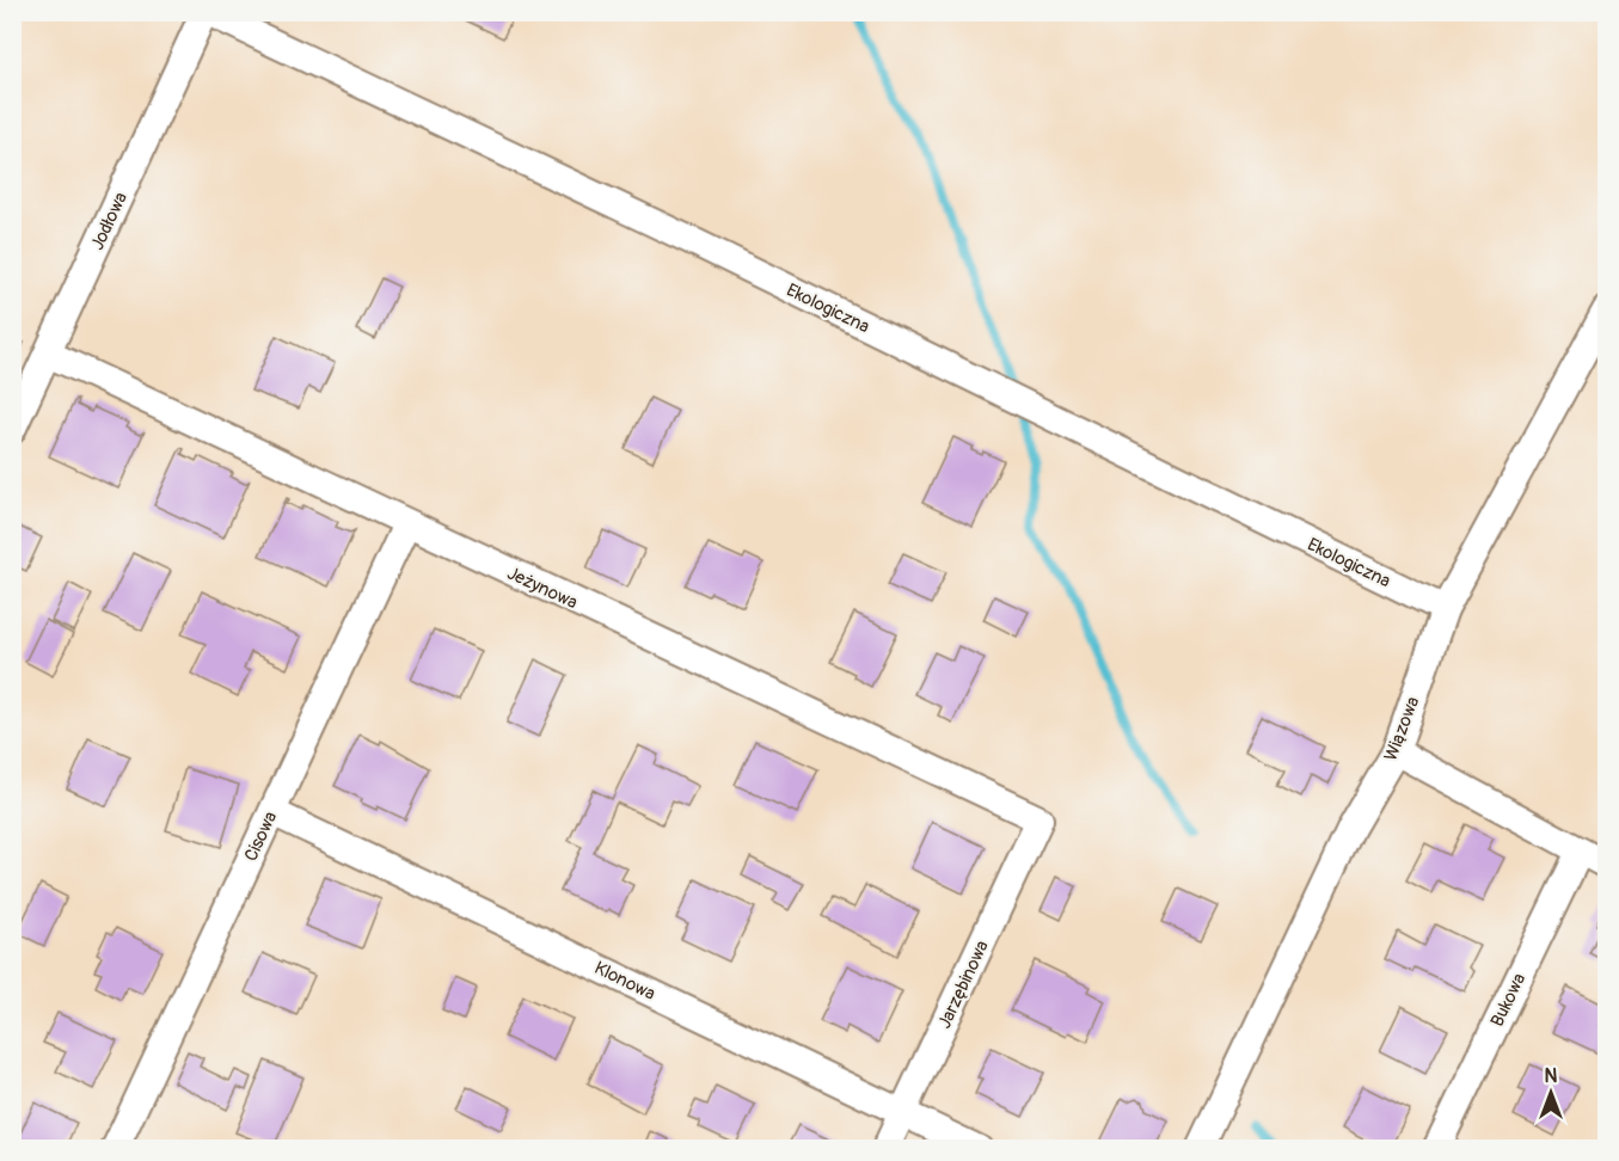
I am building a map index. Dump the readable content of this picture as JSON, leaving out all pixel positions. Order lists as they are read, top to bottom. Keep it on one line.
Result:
{"streets":{"street":["Jodłowa","Ekologiczna","Jeżynowa","Wiązowa","Cisowa","Klonowa","Jarzębinowa","Bukowa"]},"crossings":[["Jodłowa","Ekologiczna"],["Jodłowa","Jeżynowa"],["Ekologiczna","Wiązowa"],["Jeżynowa","Cisowa"],["Jeżynowa","Jarzębinowa"],["Cisowa","Klonowa"],["Klonowa","Jarzębinowa"]],"north":"top"}
